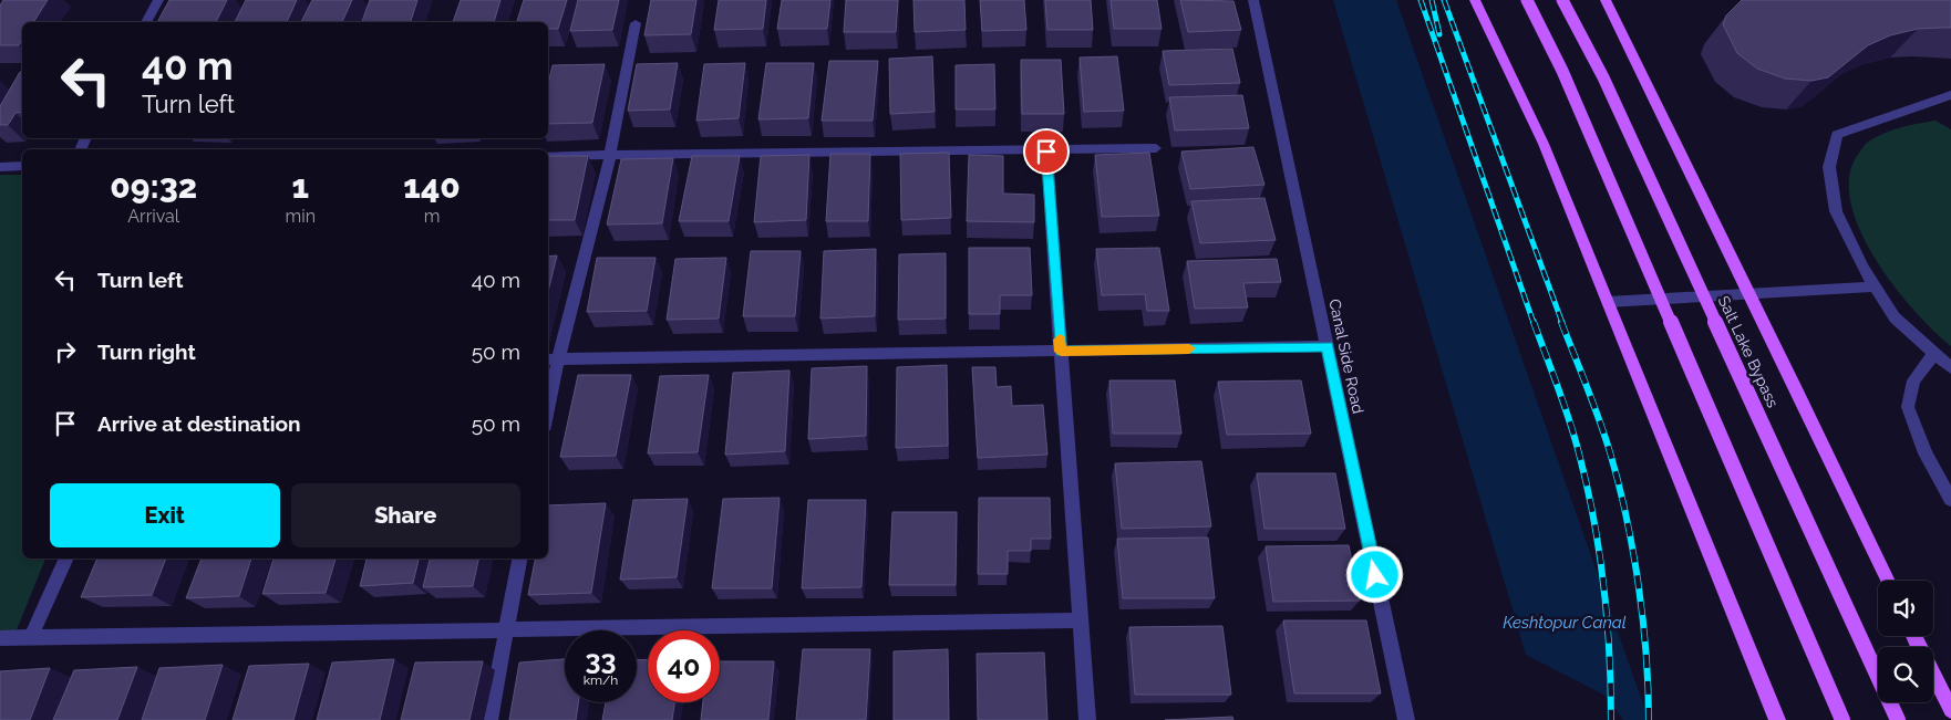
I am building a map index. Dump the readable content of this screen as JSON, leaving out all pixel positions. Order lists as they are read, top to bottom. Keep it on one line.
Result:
{"streets":{"main road":["Salt Lake Bypass"],"street":["Canal Side Road"]},"water":["Keshtopur Canal"],"page":{"turn":["40 m","Turn left"],"eta":["09:32","Arrival","1","min","140","m"],"list":[{"name":"Turn left","value":"40 m"},{"name":"Turn right","value":"50 m"},{"name":"Arrive at destination","value":"50 m"}],"buttons":["Exit","Share"],"speed":"33 km/h","limit":"40"}}
